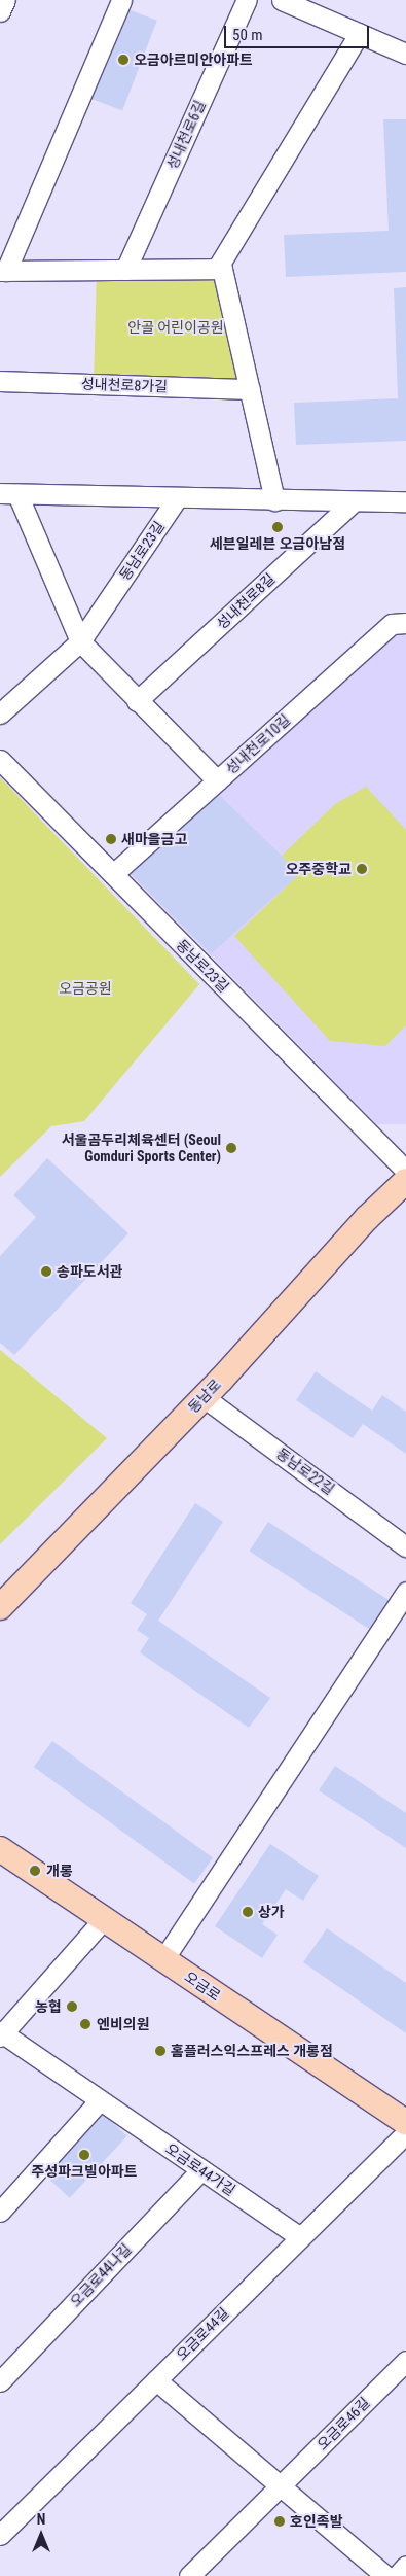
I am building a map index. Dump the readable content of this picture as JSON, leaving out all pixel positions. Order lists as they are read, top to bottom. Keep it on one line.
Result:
{"streets":{"main road":["동남로","오금로"],"street":["성내천로6길","성내천로8가길","동남로23길","성내천로8길","성내천로10길","동남로22길","오금로44가길","오금로44나길","오금로44길","오금로46길"]},"crossings":[["동남로23길","성내천로10길"],["동남로","동남로22길"],["오금로44가길","오금로44나길"],["오금로44가길","오금로44길"]],"parks":["안골 어린이공원","오금공원"],"places":["오금아르미안아파트","세븐일레븐 오금아남점","새마을금고","오주중학교","서울곰두리체육센터 (Seoul Gomduri Sports Center)","송파도서관","개롱","상가","농협","엔비의원","홈플러스익스프레스 개롱점","주성파크빌아파트","호인족발"],"scale_bar":"50 m","north":"top"}
